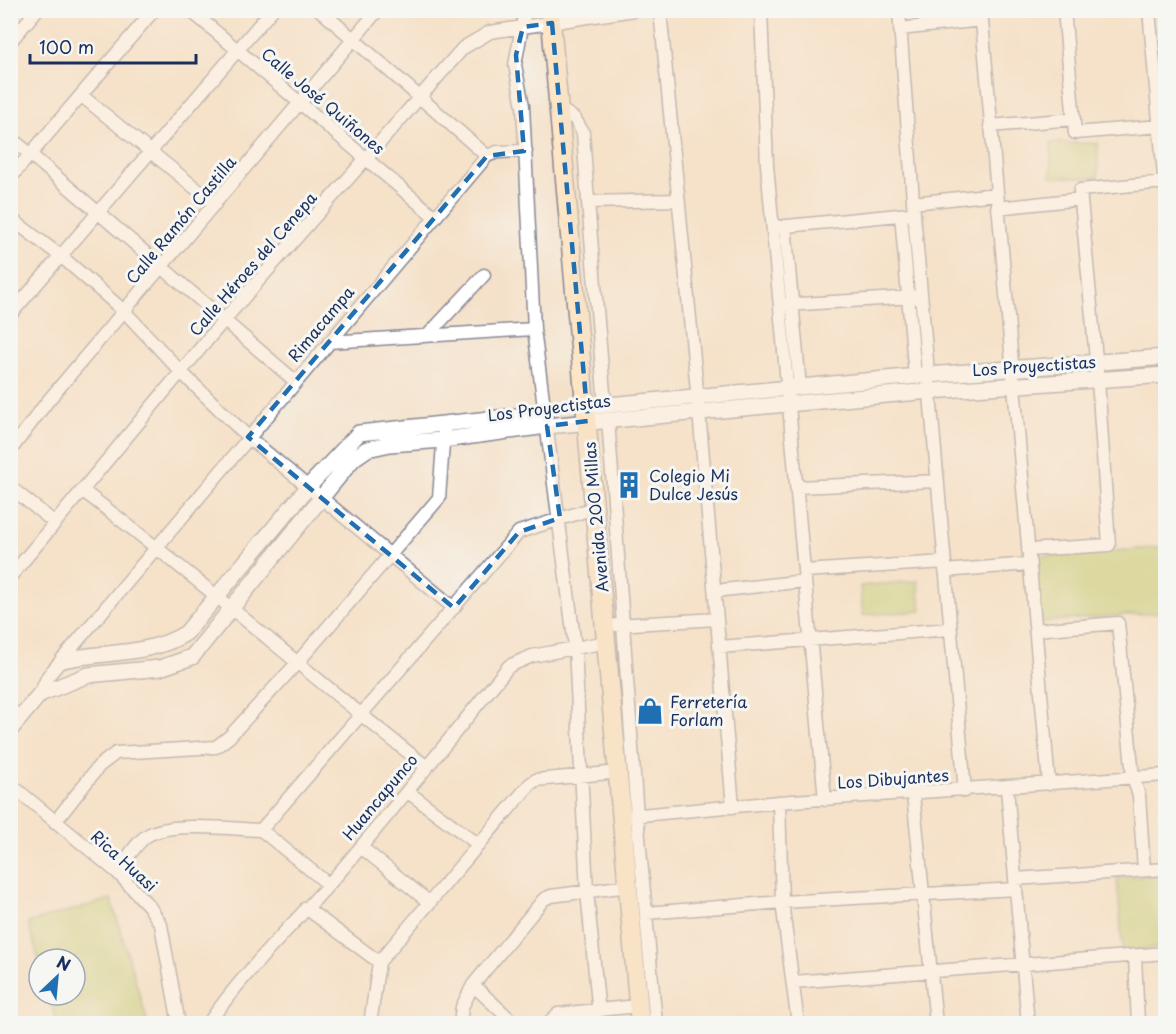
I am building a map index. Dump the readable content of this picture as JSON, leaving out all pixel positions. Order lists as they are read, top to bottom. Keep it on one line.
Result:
{"streets":{"main road":["Avenida 200 Millas"],"street":["Calle José Quiñones","Calle Ramón Castilla","Calle Héroes del Cenepa","Rimacampa","Los Proyectistas","Los Dibujantes","Huancapunco","Rica Huasi"]},"crossings":[["Calle José Quiñones","Calle Ramón Castilla"],["Calle José Quiñones","Calle Héroes del Cenepa"],["Calle José Quiñones","Rimacampa"],["Calle Héroes del Cenepa","Avenida 200 Millas"],["Rimacampa","Los Proyectistas"],["Los Proyectistas","Avenida 200 Millas"],["Avenida 200 Millas","Los Dibujantes"],["Avenida 200 Millas","Huancapunco"]],"places":{"building":["Colegio Mi Dulce Jesús"],"shop":["Ferretería Forlam"]},"scale_bar":"100 m","north":"top right"}
